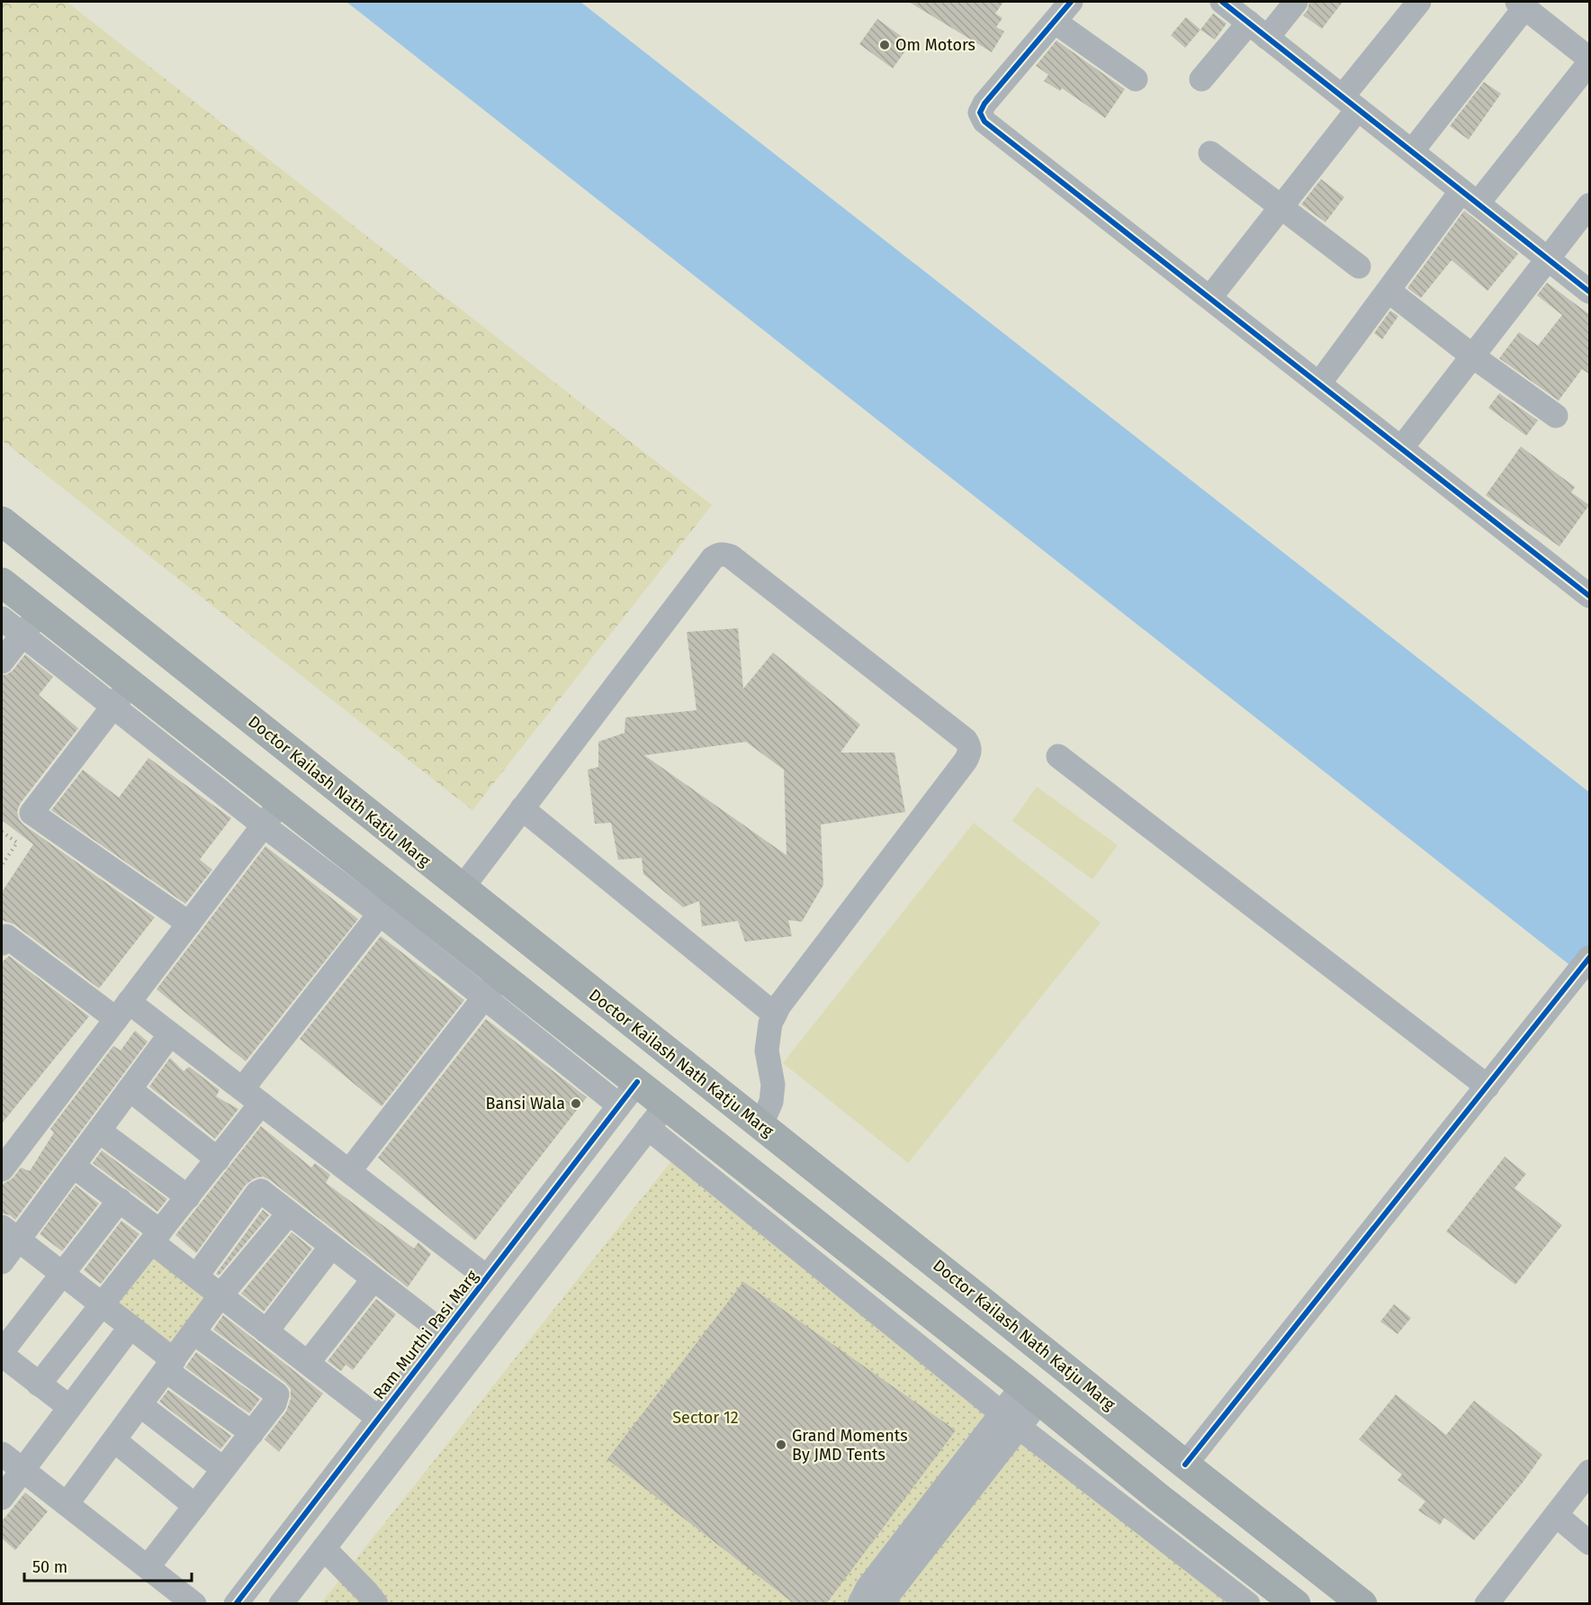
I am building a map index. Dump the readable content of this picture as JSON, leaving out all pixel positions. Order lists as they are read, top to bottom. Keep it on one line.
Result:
{"streets":{"main road":["Doctor Kailash Nath Katju Marg"],"street":["Ram Murthi Pasi Marg"]},"parks":["Sector 12"],"places":["Om Motors","Bansi Wala","Grand Moments By JMD Tents"],"scale_bar":"50 m"}
